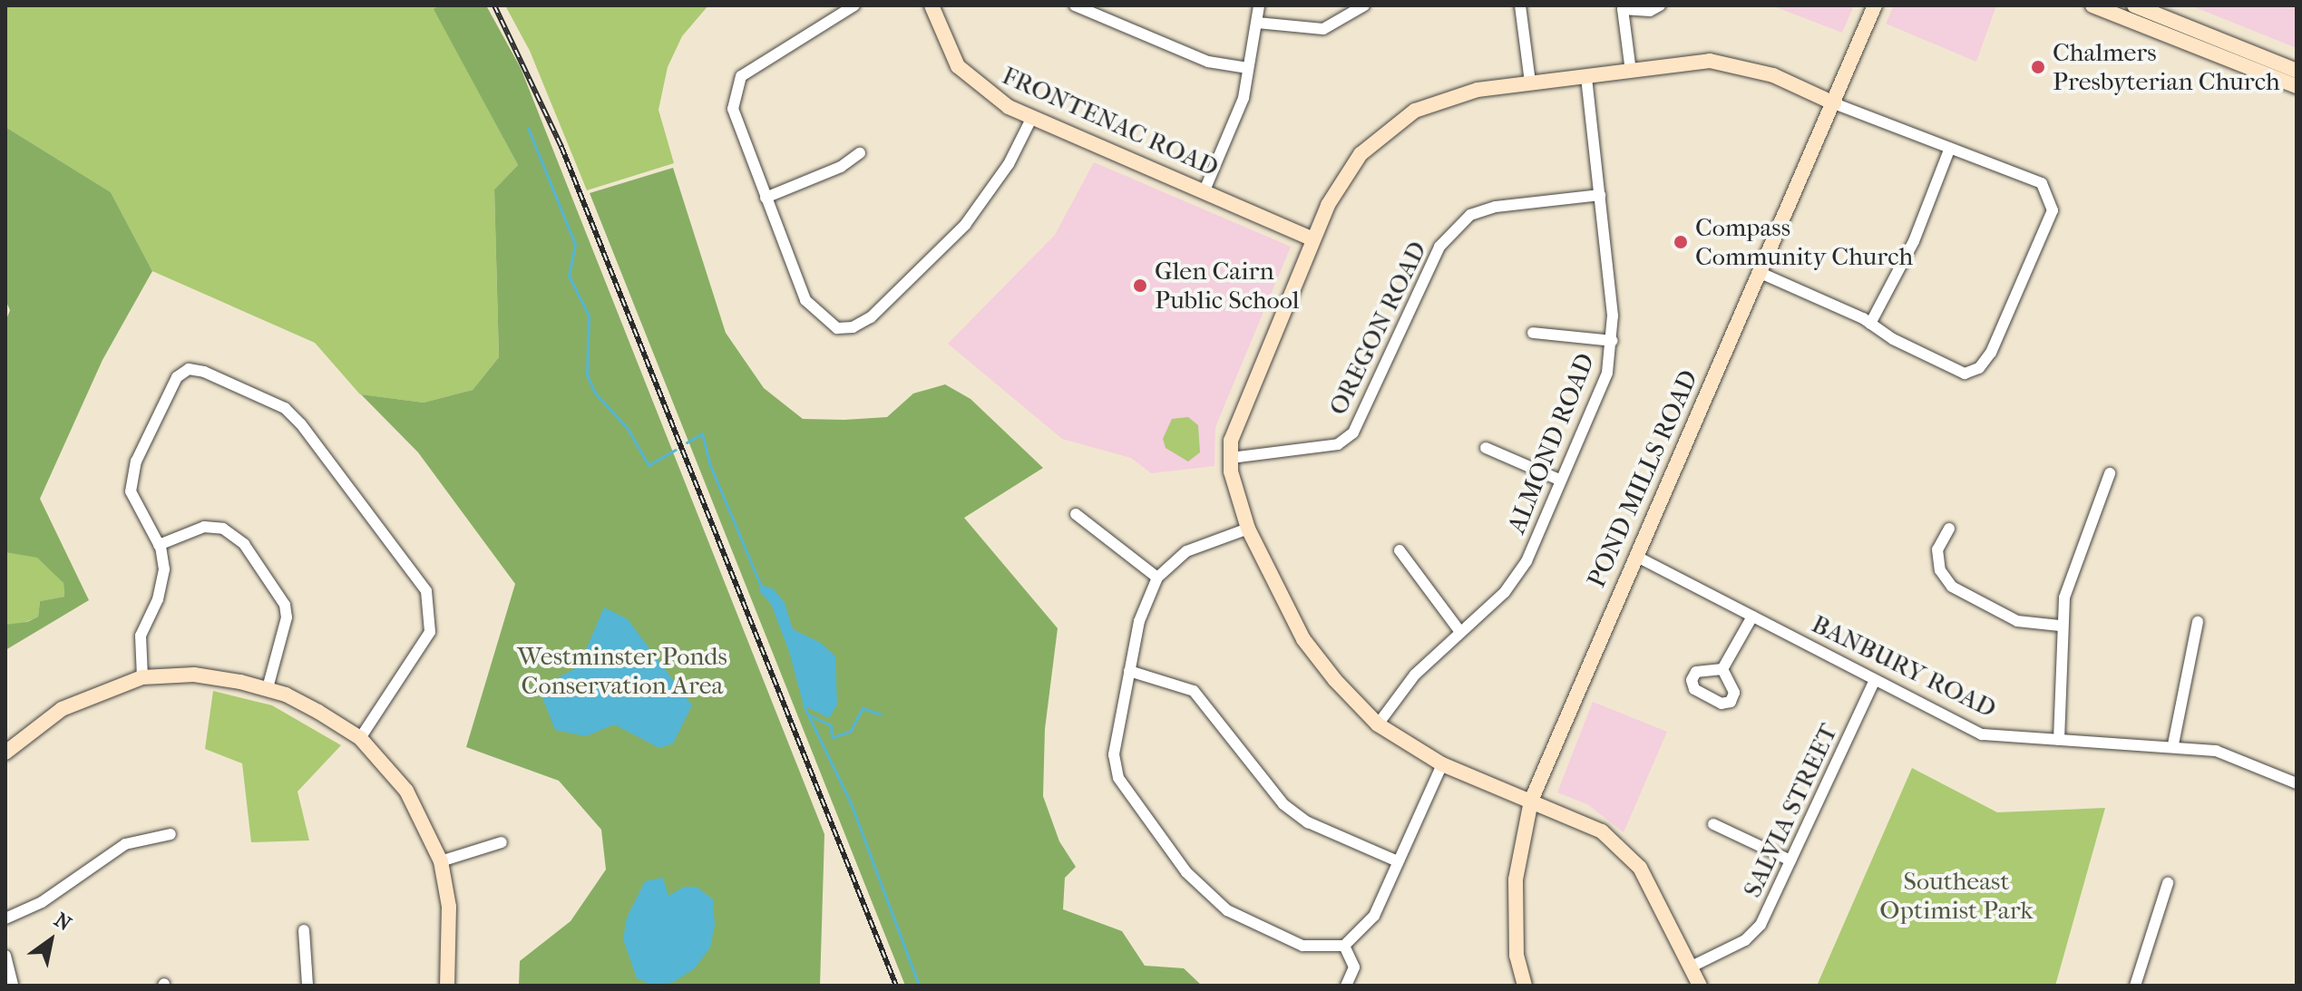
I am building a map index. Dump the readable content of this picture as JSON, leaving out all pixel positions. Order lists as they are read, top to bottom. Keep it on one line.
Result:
{"streets":{"street":["FRONTENAC ROAD","OREGON ROAD","ALMOND ROAD","POND MILLS ROAD","BANBURY ROAD","SALVIA STREET"]},"crossings":[["OREGON ROAD","ALMOND ROAD"],["POND MILLS ROAD","BANBURY ROAD"],["BANBURY ROAD","SALVIA STREET"]],"parks":["Westminster Ponds Conservation Area","Southeast Optimist Park"],"places":["Chalmers Presbyterian Church","Compass Community Church","Glen Cairn Public School"],"north":"top right"}
